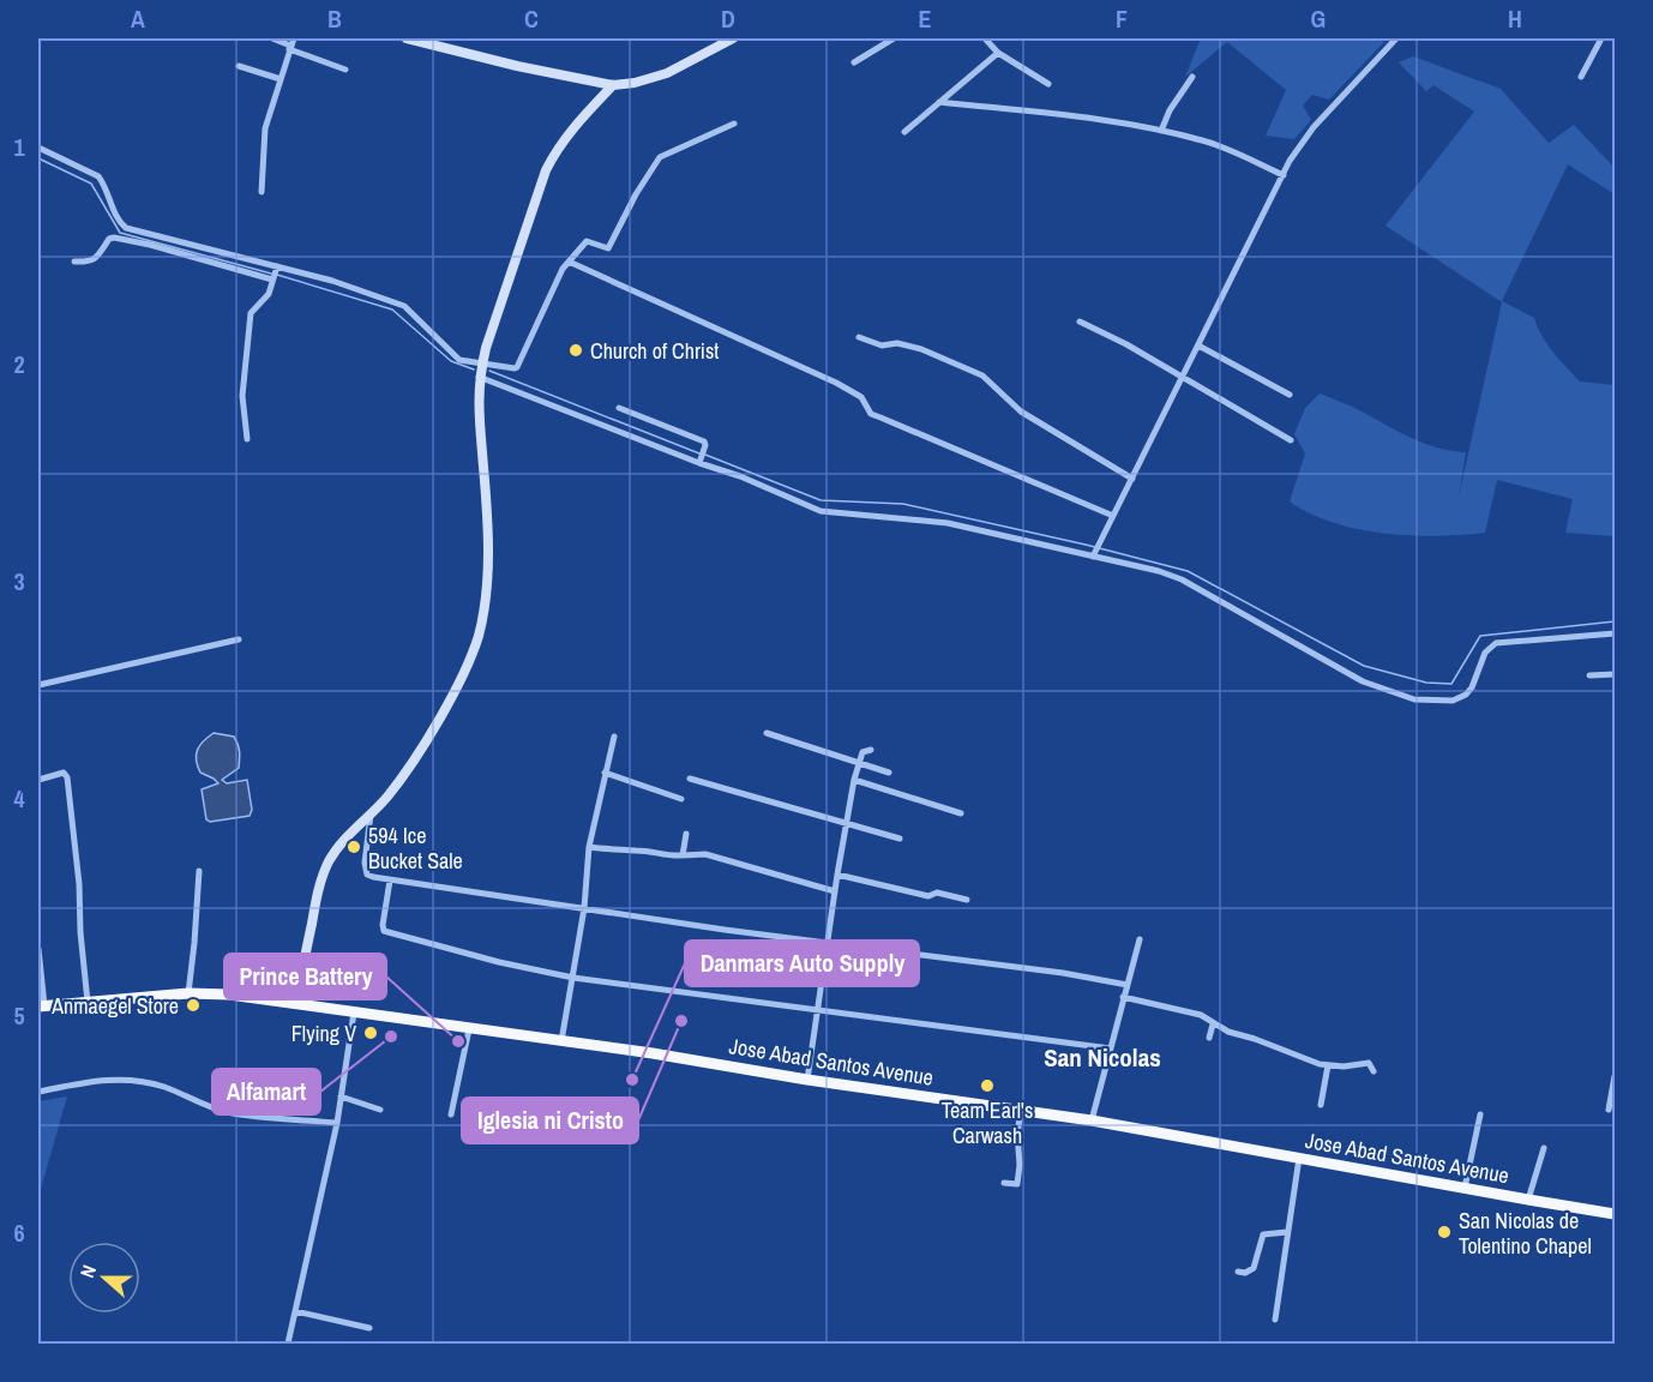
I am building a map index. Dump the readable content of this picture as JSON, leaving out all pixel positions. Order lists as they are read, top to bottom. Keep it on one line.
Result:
{"streets":{"highway":["Jose Abad Santos Avenue"]},"districts":["San Nicolas"],"places":["Church of Christ","594 Ice Bucket Sale","Anmaegel Store","Iglesia ni Cristo","Flying V","Alfamart","Prince Battery","Danmars Auto Supply","Team Earl's Carwash","San Nicolas de Tolentino Chapel"],"north":"left","grid":{"columns":["A","B","C","D","E","F","G","H"],"rows":["1","2","3","4","5","6"]}}
